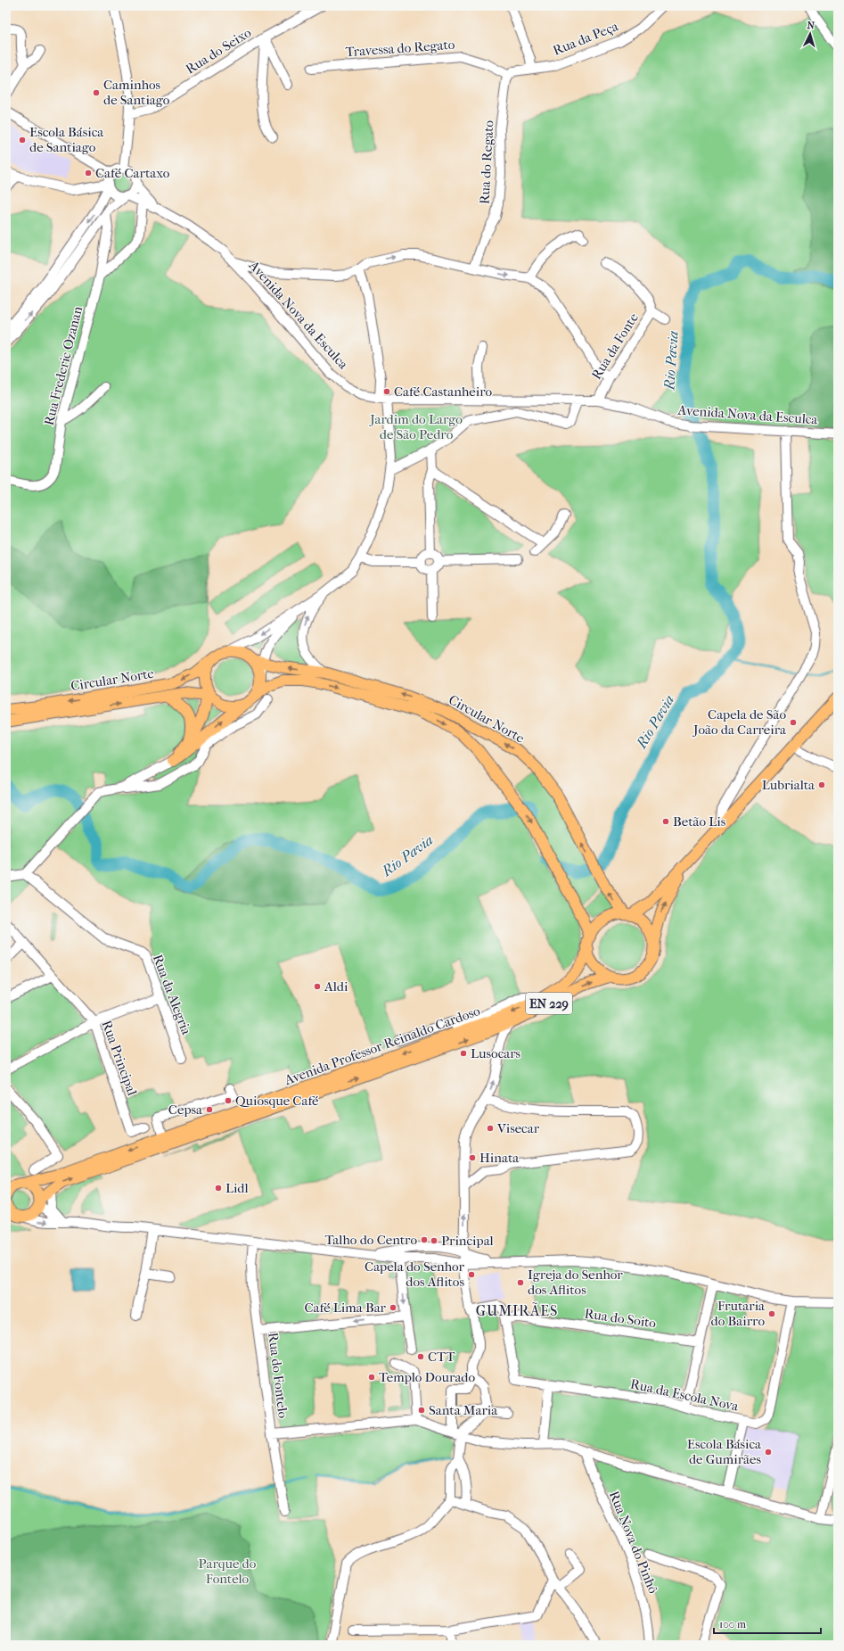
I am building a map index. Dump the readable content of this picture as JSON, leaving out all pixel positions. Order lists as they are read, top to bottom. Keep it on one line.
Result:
{"streets":{"main road":["Circular Norte","EN 229","Avenida Professor Reinaldo Cardoso"],"street":["Rua da Peça","Travessa do Regato","Rua do Seixo","Rua do Regato","Avenida Nova da Esculca","Rua da Fonte","Rua Frederic Ozanan","Rua da Alegria","Rua Principal","Rua do Soito","Rua do Fontelo","Rua da Escola Nova","Rua Nova do Pinhô"]},"crossings":[["Rua da Peça","Travessa do Regato"],["Rua da Peça","Rua do Regato"],["Travessa do Regato","Rua do Regato"],["Avenida Nova da Esculca","Rua da Fonte"],["Circular Norte","EN 229"],["Circular Norte","Avenida Professor Reinaldo Cardoso"],["EN 229","Avenida Professor Reinaldo Cardoso"],["Rua do Soito","Rua da Escola Nova"]],"districts":["GUMIRÃES"],"water":["Rio Pavia"],"parks":["Jardim do Largo de São Pedro","Parque do Fontelo"],"places":["Caminhos de Santiago","Escola Básica de Santiago","Café Cartaxo","Café Castanheiro","Capela de São João da Carreira","Lubrialta","Betão Lis","Aldi","Lusocars","Quiosque Café","Cepsa","Visecar","Hinata","Lidl","Talho do Centro","Principal","Capela do Senhor dos Aflitos","Igreja do Senhor dos Aflitos","Café Lima Bar","Frutaria do Bairro","CTT","Templo Dourado","Santa Maria","Escola Básica de Gumirães"],"scale_bar":"100 m","north":"top"}
